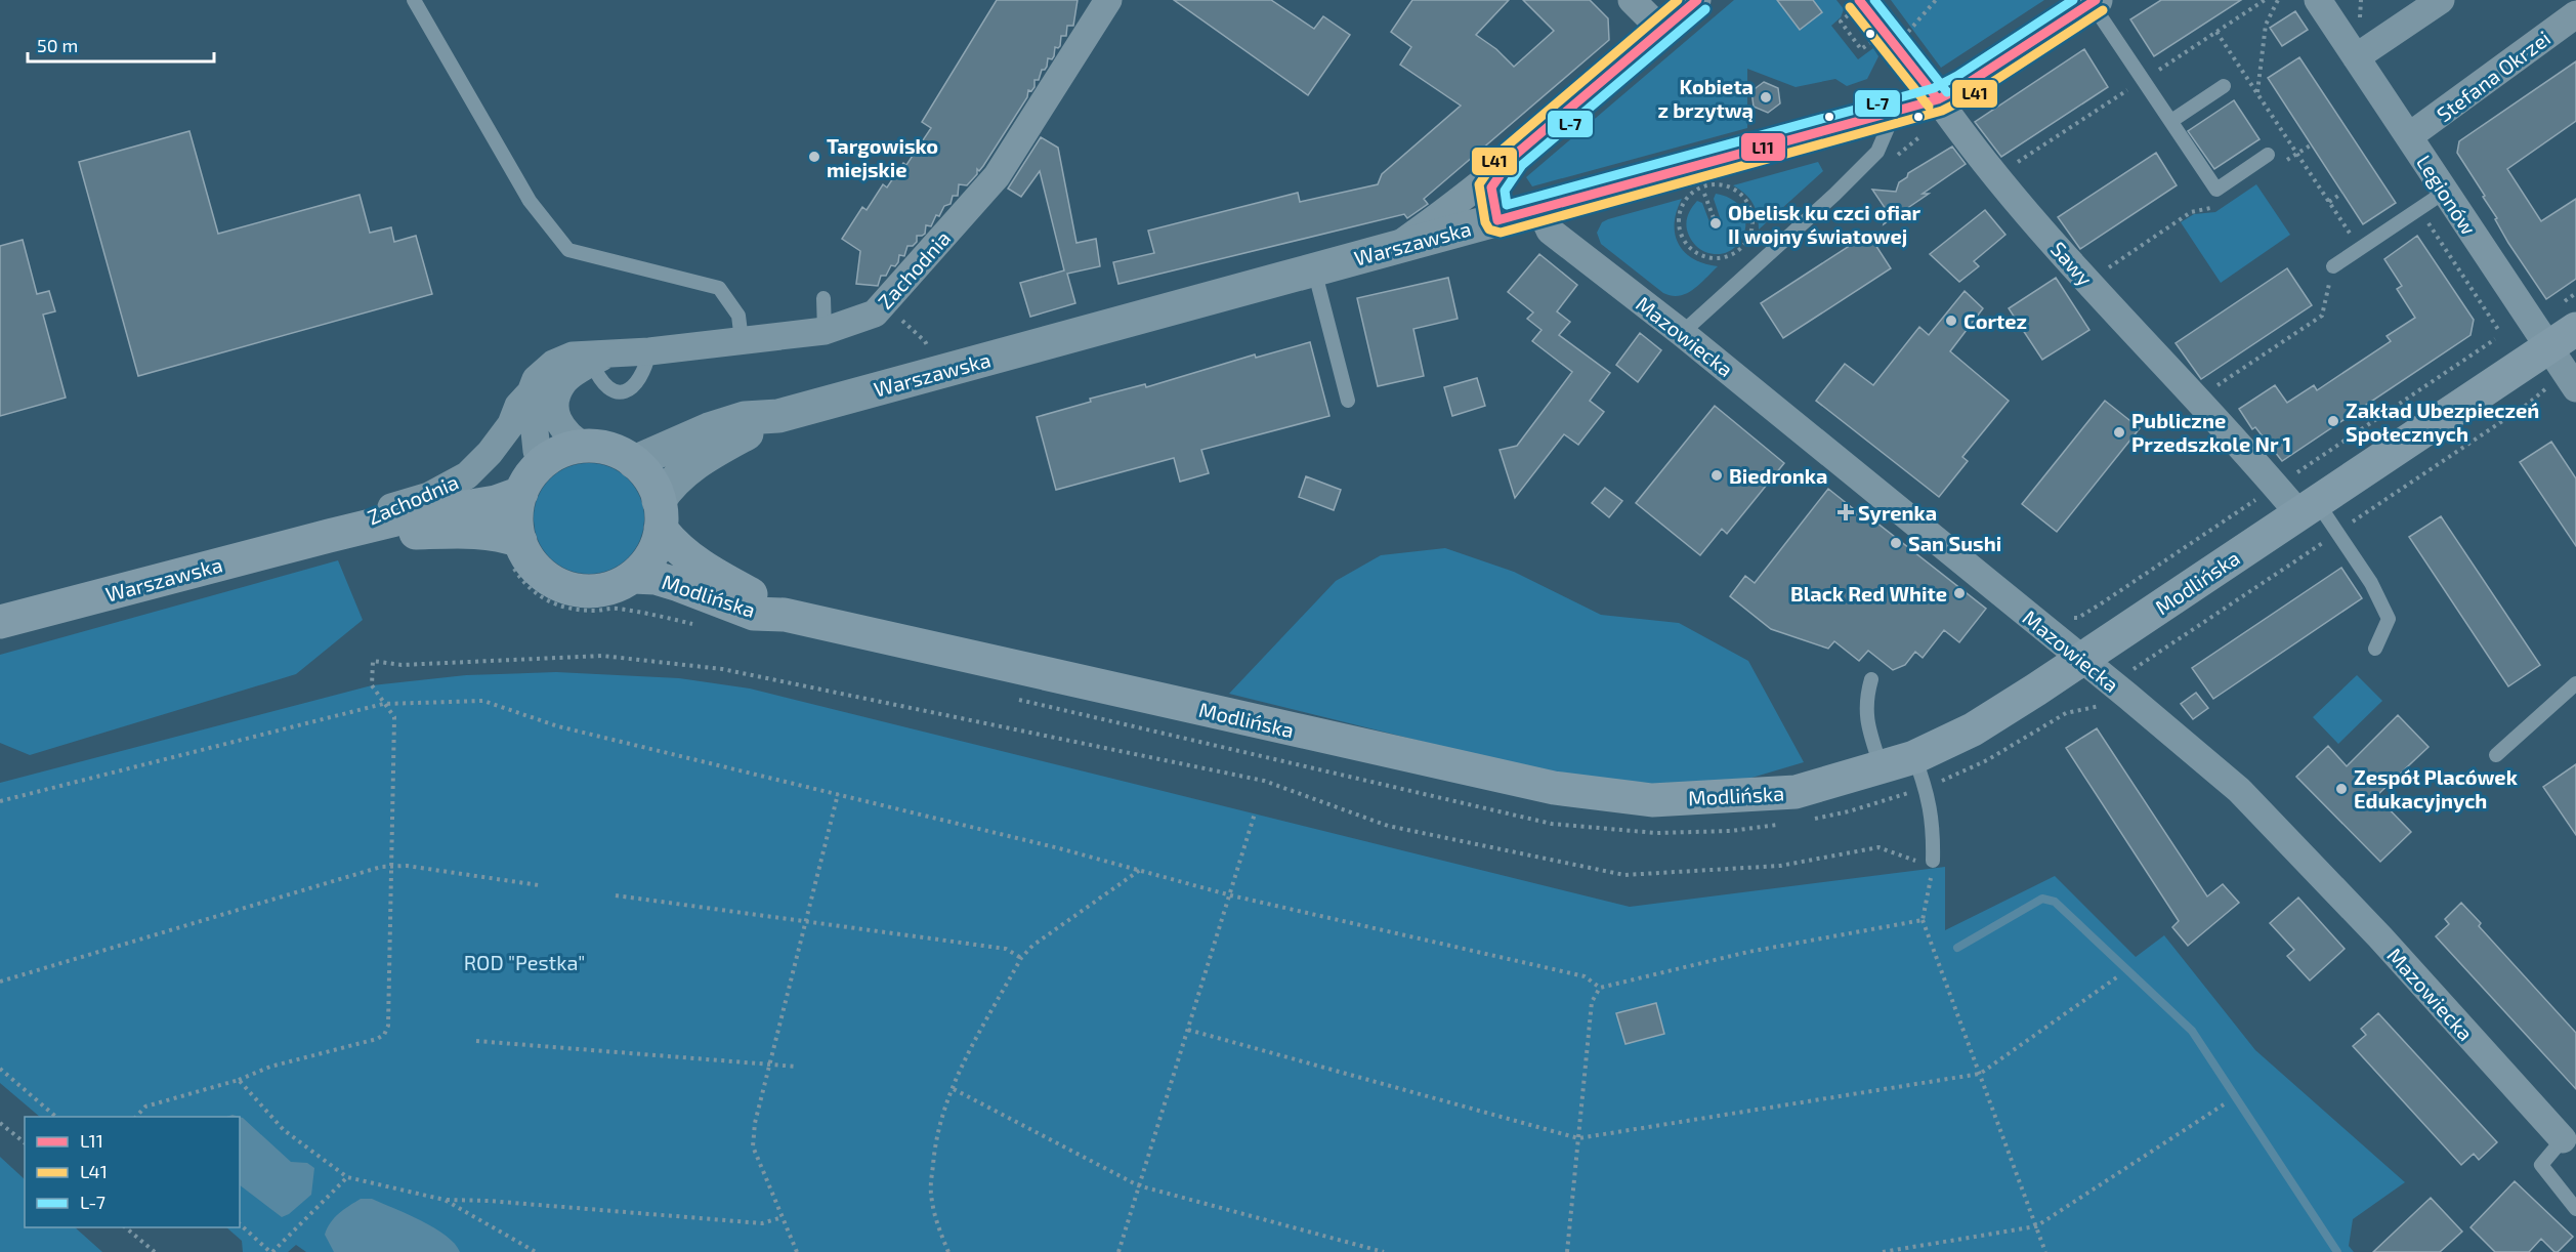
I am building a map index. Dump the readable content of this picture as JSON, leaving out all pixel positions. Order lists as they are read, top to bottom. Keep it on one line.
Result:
{"streets":{"main road":["Warszawska","Modlińska"],"street":["Stefana Okrzei","Legionów","Sawy","Zachodnia","Mazowiecka"]},"crossings":[["Stefana Okrzei","Legionów"],["Legionów","Modlińska"],["Warszawska","Sawy"],["Warszawska","Zachodnia"],["Warszawska","Mazowiecka"],["Warszawska","Modlińska"],["Sawy","Modlińska"],["Zachodnia","Modlińska"],["Mazowiecka","Modlińska"]],"parks":["ROD \"Pestka\""],"places":{"other":["Kobieta z brzytwą","Targowisko miejskie","Obelisk ku czci ofiar II wojny światowej","Cortez","Zakład Ubezpieczeń Społecznych","Publiczne Przedszkole Nr 1","Biedronka","San Sushi","Black Red White","Zespół Placówek Edukacyjnych"],"health":["Syrenka"]},"lines":["transit line L11","transit line L41","transit line L-7"],"legend":["L11","L41","L-7"],"scale_bar":"50 m"}
